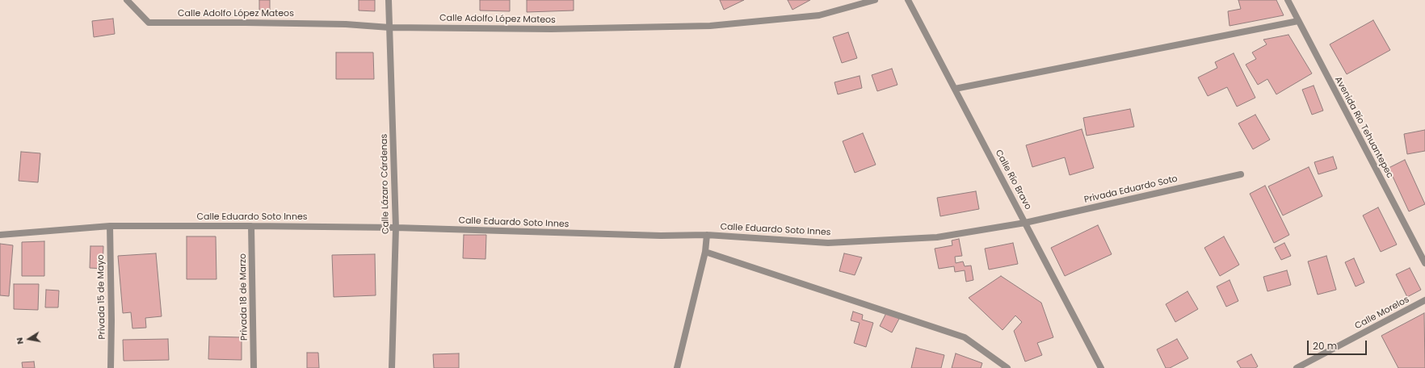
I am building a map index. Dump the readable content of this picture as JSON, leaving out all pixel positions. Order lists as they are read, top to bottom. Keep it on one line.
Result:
{"streets":{"street":["Calle Adolfo López Mateos","Avenida Río Tehuantepec","Calle Río Bravo","Calle Lázaro Cárdenas","Privada Eduardo Soto","Calle Eduardo Soto Innes","Privada 15 de Mayo","Privada 18 de Marzo","Calle Morelos"]},"crossings":[["Calle Adolfo López Mateos","Calle Lázaro Cárdenas"],["Calle Río Bravo","Privada Eduardo Soto"],["Calle Río Bravo","Calle Eduardo Soto Innes"],["Calle Lázaro Cárdenas","Calle Eduardo Soto Innes"],["Privada Eduardo Soto","Calle Eduardo Soto Innes"],["Calle Eduardo Soto Innes","Privada 15 de Mayo"],["Calle Eduardo Soto Innes","Privada 18 de Marzo"]],"scale_bar":"20 m","north":"left"}
